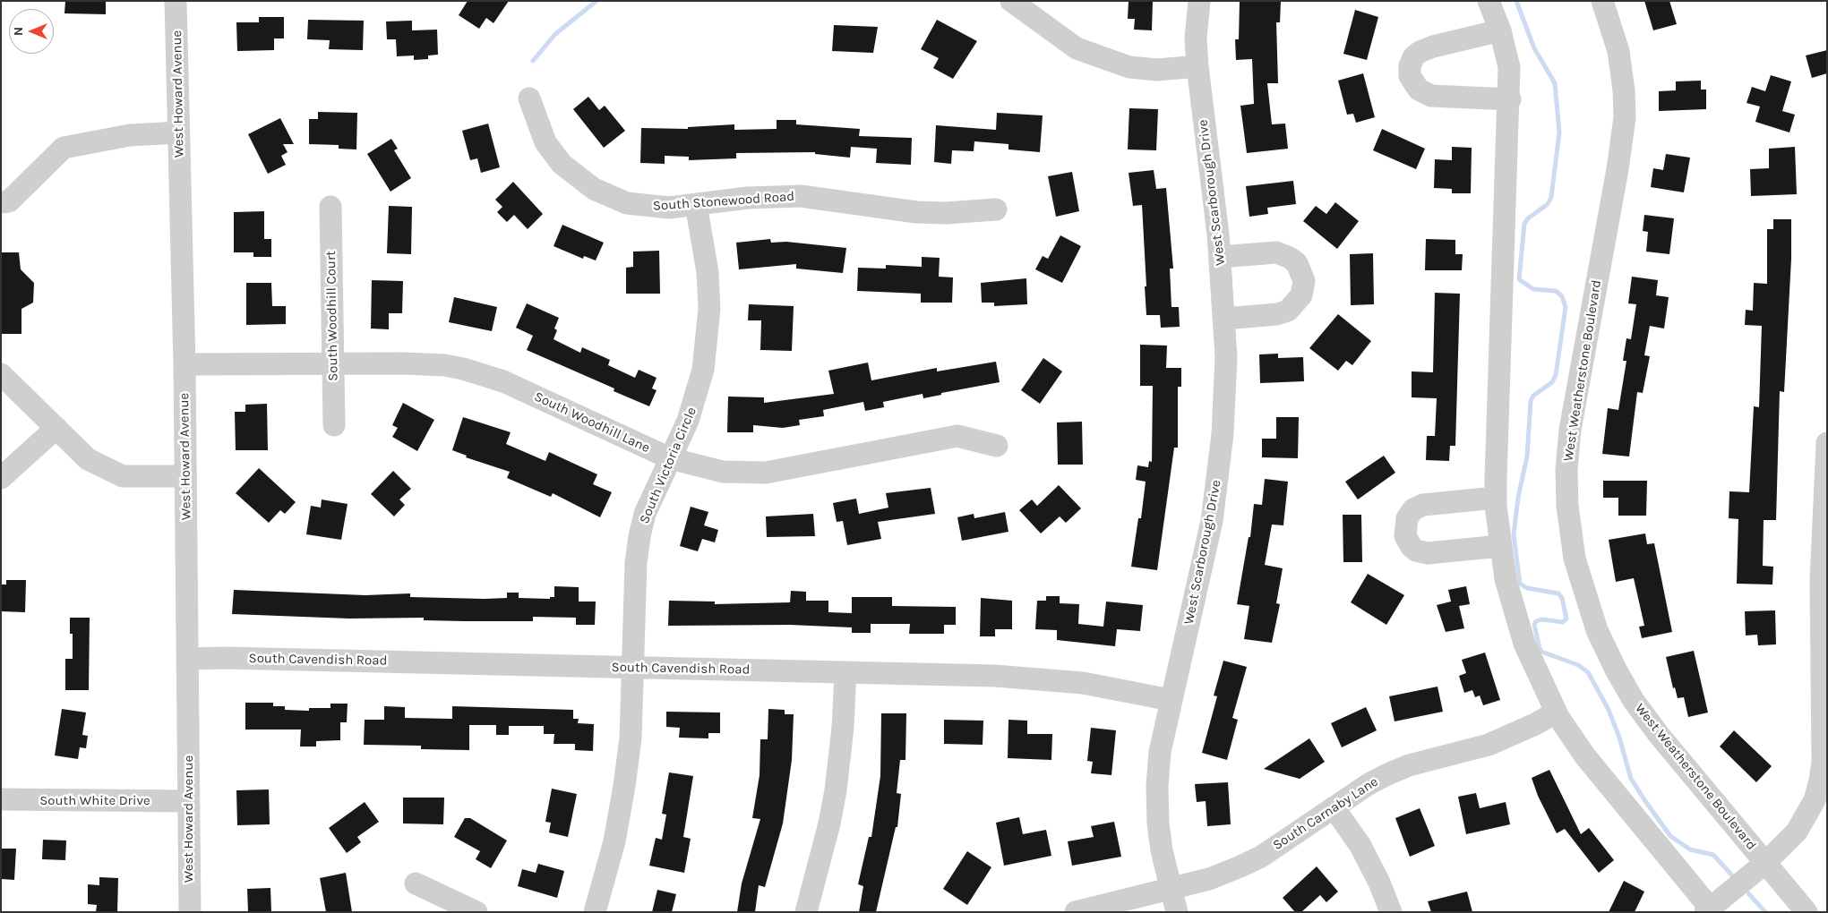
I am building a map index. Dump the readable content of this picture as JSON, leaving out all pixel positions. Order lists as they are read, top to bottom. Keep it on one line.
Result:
{"streets":{"street":["West Howard Avenue","West Scarborough Drive","South Stonewood Road","South Woodhill Court","West Weatherstone Boulevard","South Woodhill Lane","South Victoria Circle","South Cavendish Road","South White Drive","South Carnaby Lane"]},"crossings":[["West Howard Avenue","South Woodhill Lane"],["West Howard Avenue","South Cavendish Road"],["West Howard Avenue","South White Drive"],["West Scarborough Drive","South Cavendish Road"],["West Scarborough Drive","South Carnaby Lane"],["South Stonewood Road","South Victoria Circle"],["South Woodhill Court","South Woodhill Lane"],["South Woodhill Lane","South Victoria Circle"],["South Victoria Circle","South Cavendish Road"]],"north":"left"}
